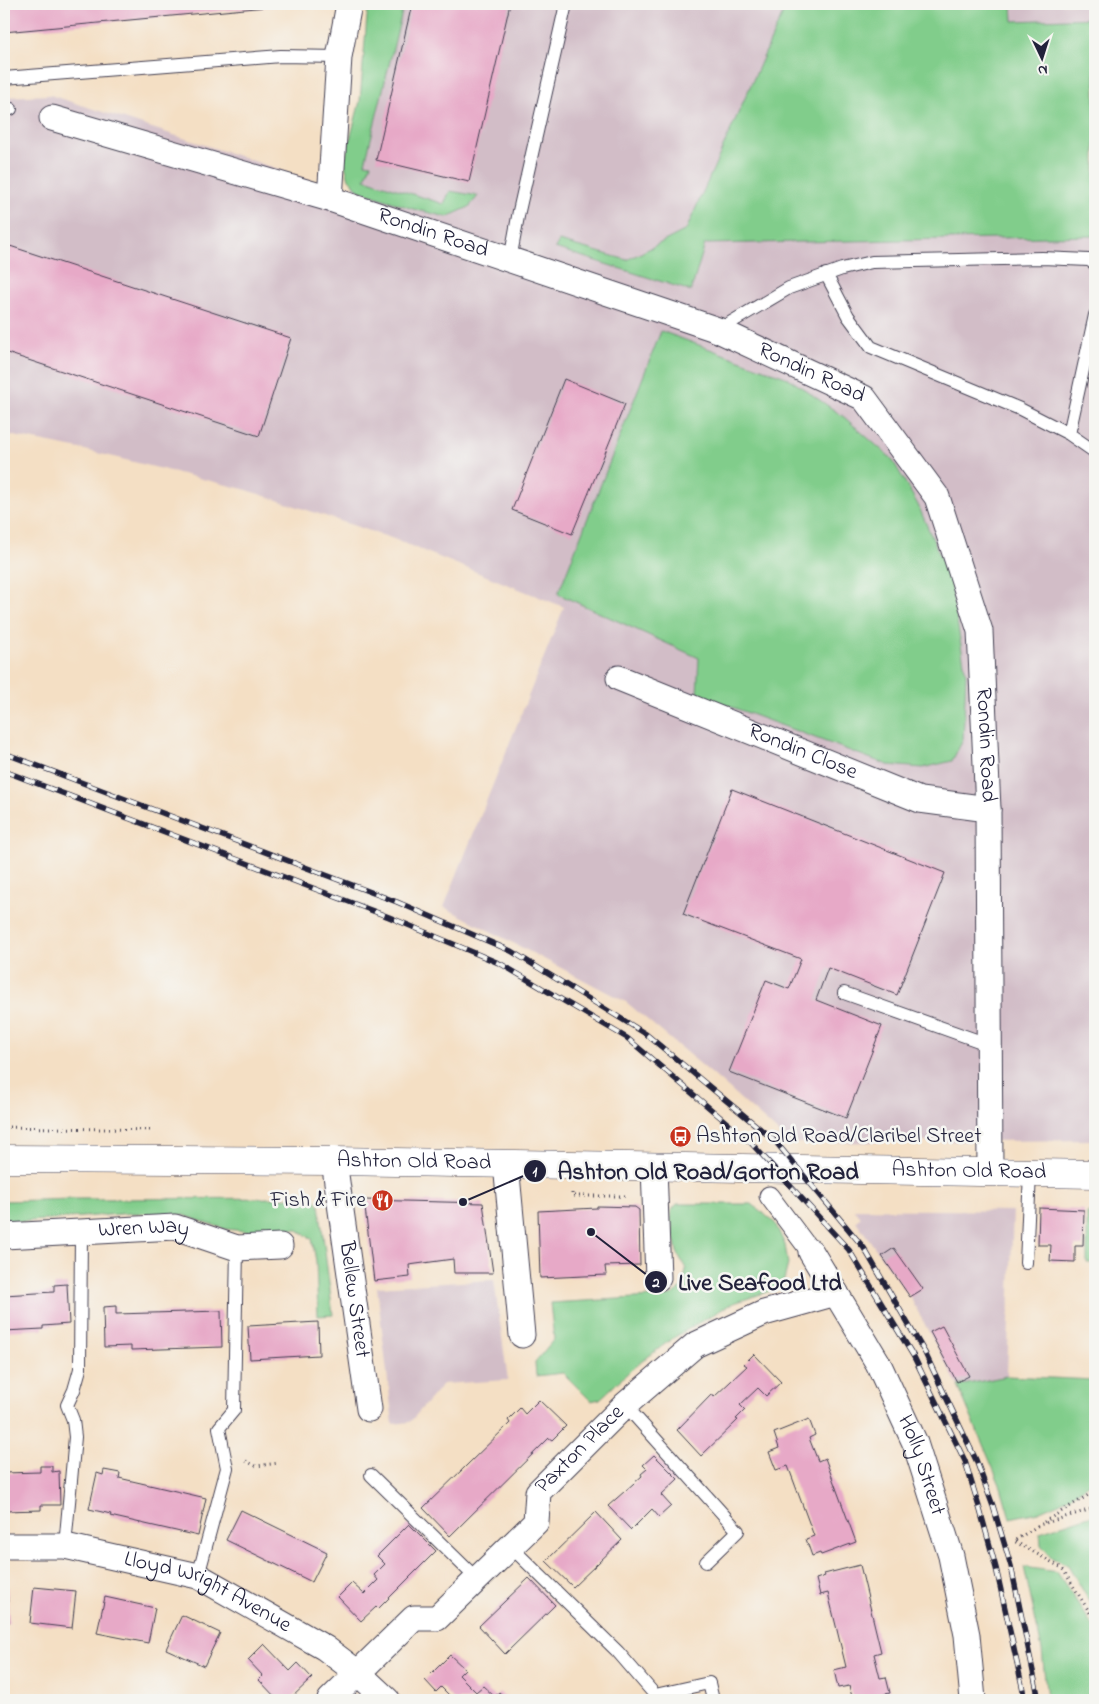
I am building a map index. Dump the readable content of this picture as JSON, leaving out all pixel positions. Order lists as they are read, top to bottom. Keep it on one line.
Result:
{"streets":{"highway":["Ashton Old Road"],"street":["Rondin Road","Rondin Close","Wren Way","Bellew Street","Paxton Place","Holly Street","Lloyd Wright Avenue"]},"crossings":[["Rondin Road","Rondin Close"],["Rondin Road","Ashton Old Road"],["Ashton Old Road","Bellew Street"],["Paxton Place","Holly Street"],["Paxton Place","Lloyd Wright Avenue"]],"places":{"bus stop":["Ashton Old Road/Claribel Street"],"restaurant":["Fish & Fire"],"other":["Ashton Old Road/Gorton Road","Live Seafood Ltd"]},"north":"bottom"}
